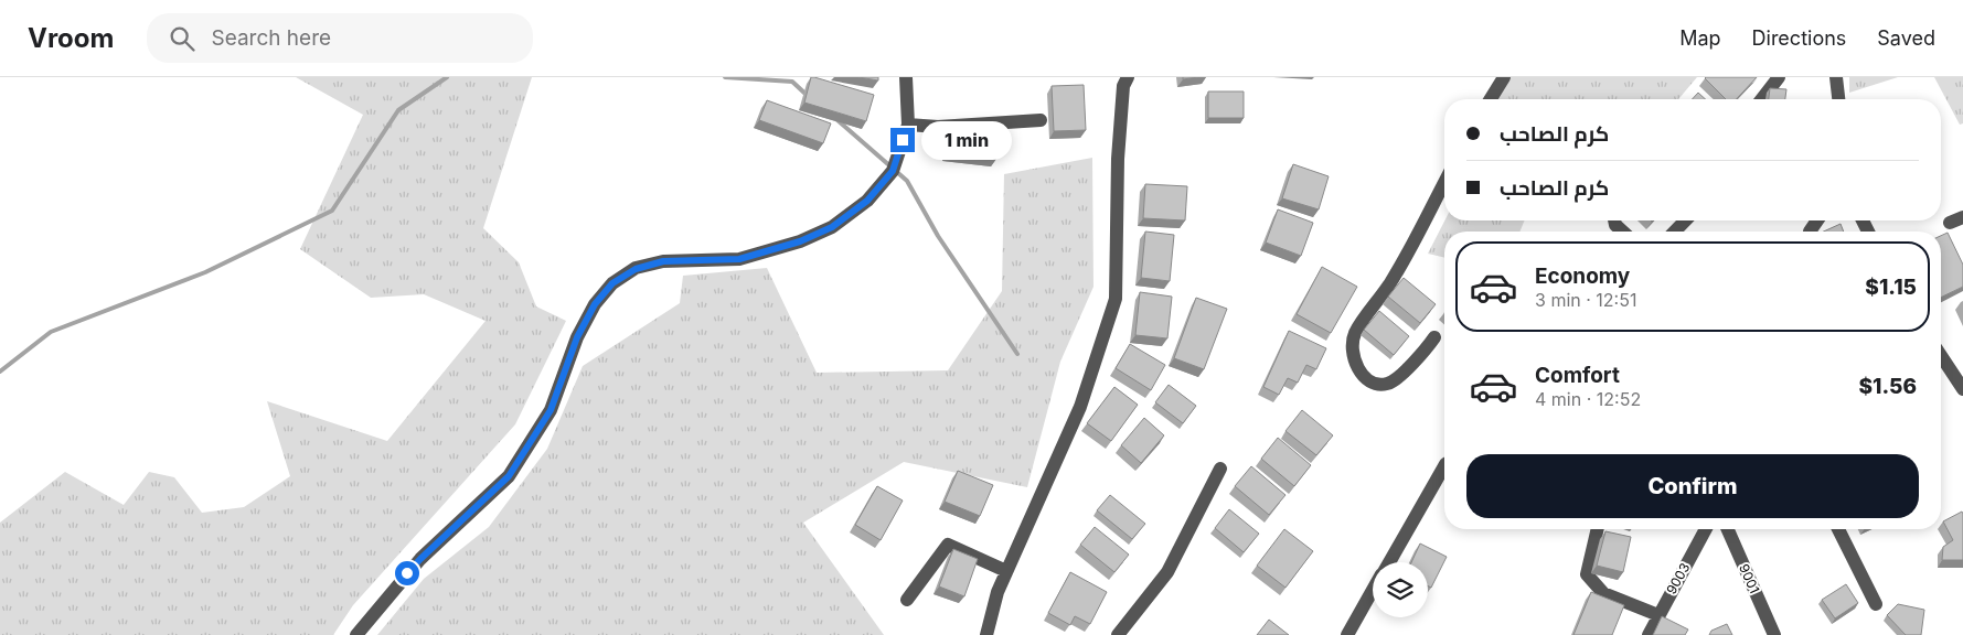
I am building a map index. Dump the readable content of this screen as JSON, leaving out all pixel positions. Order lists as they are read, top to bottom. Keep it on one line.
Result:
{"streets":{"street":["9003","9001"]},"page":{"header":"Vroom","search":"Search here","nav":["Map","Directions","Saved"],"banner":["كرم الصاحب","كرم الصاحب"],"bubble":"1 min","list":[{"name":"Economy","note":"3 min · 12:51","value":"$1.15"},{"name":"Comfort","note":"4 min · 12:52","value":"$1.56"}],"buttons":"Confirm"}}
